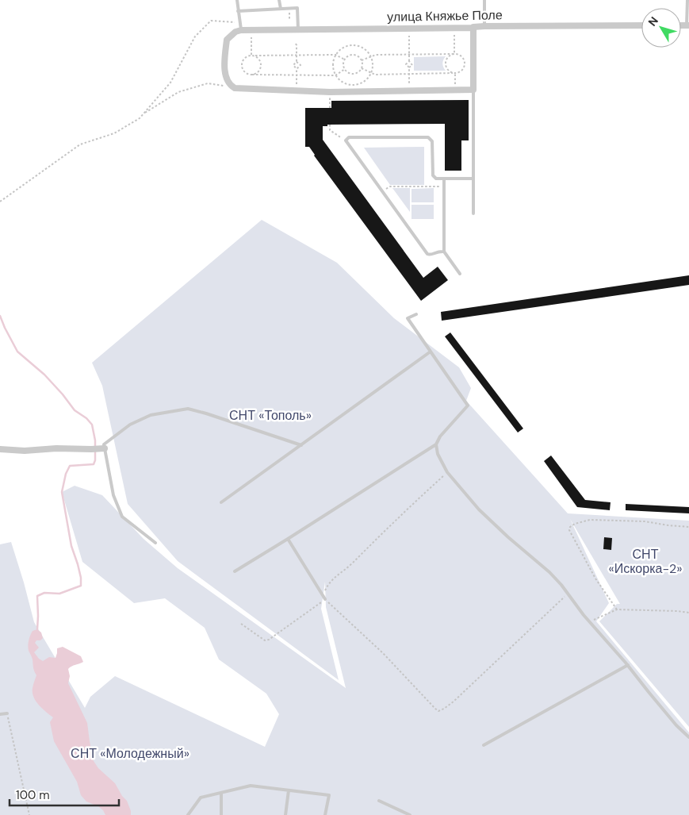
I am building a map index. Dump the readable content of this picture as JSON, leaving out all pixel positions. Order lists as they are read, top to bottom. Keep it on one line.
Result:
{"streets":{"street":["улица Княжье Поле"]},"parks":["СНТ «Тополь»","СНТ «Искорка-2»","СНТ «Молодежный»"],"scale_bar":"100 m","north":"top left"}
